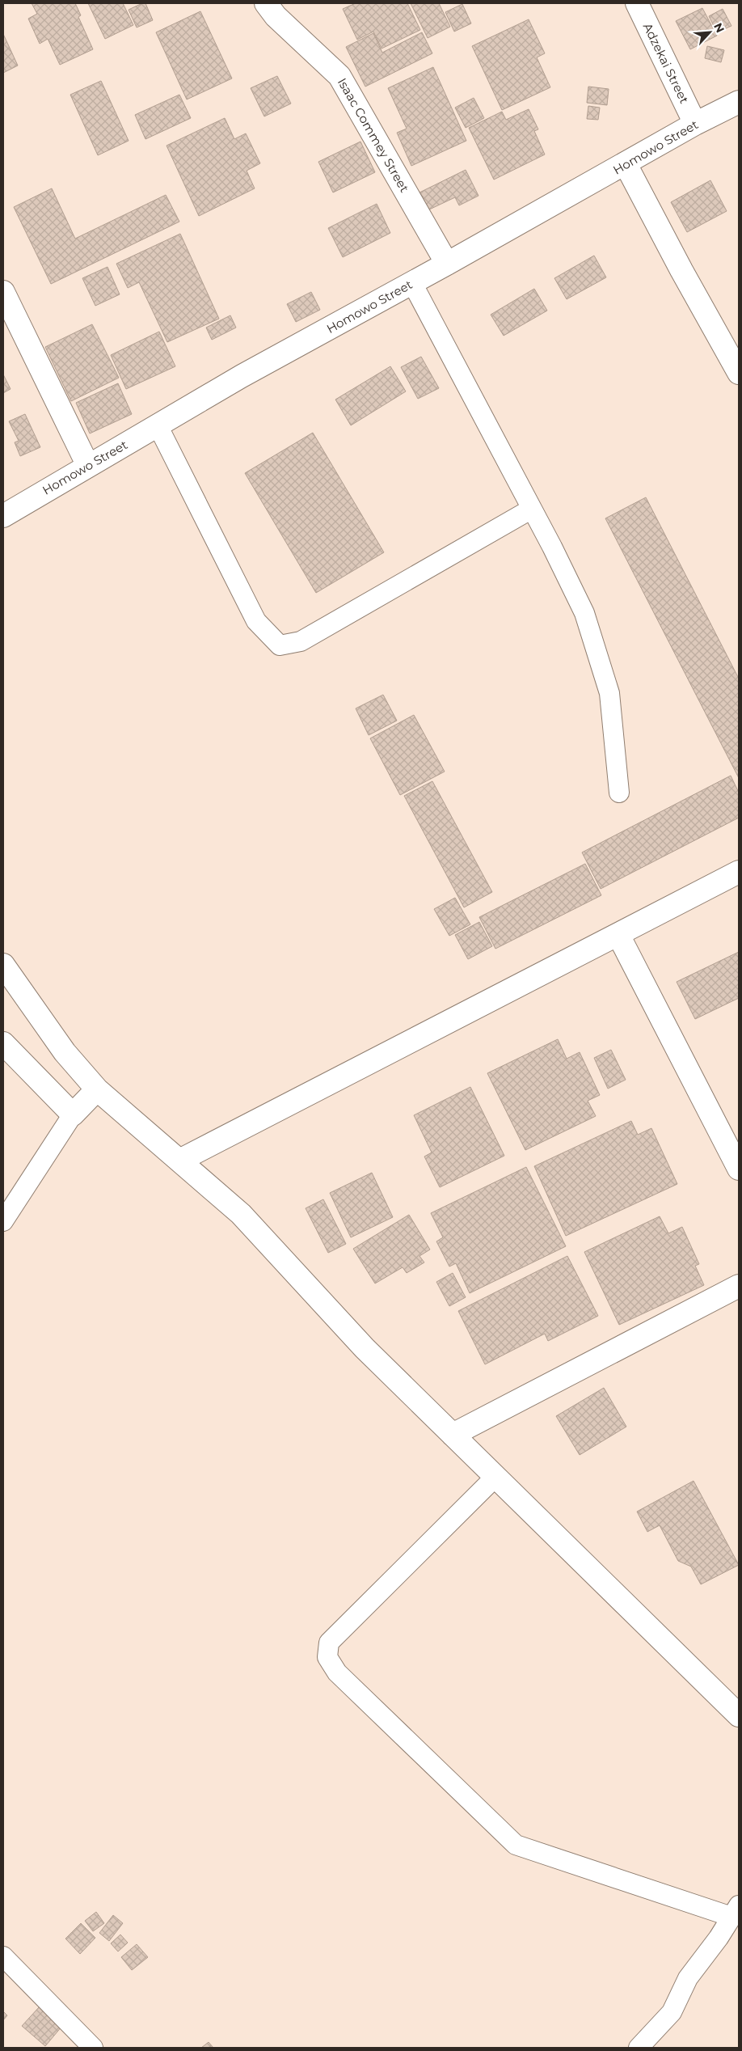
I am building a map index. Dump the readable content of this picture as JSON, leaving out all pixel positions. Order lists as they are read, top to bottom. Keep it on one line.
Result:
{"streets":{"street":["Adzekai Street","Isaac Commey Street","Homowo Street"]},"crossings":[["Adzekai Street","Homowo Street"],["Isaac Commey Street","Homowo Street"]],"north":"top right"}
